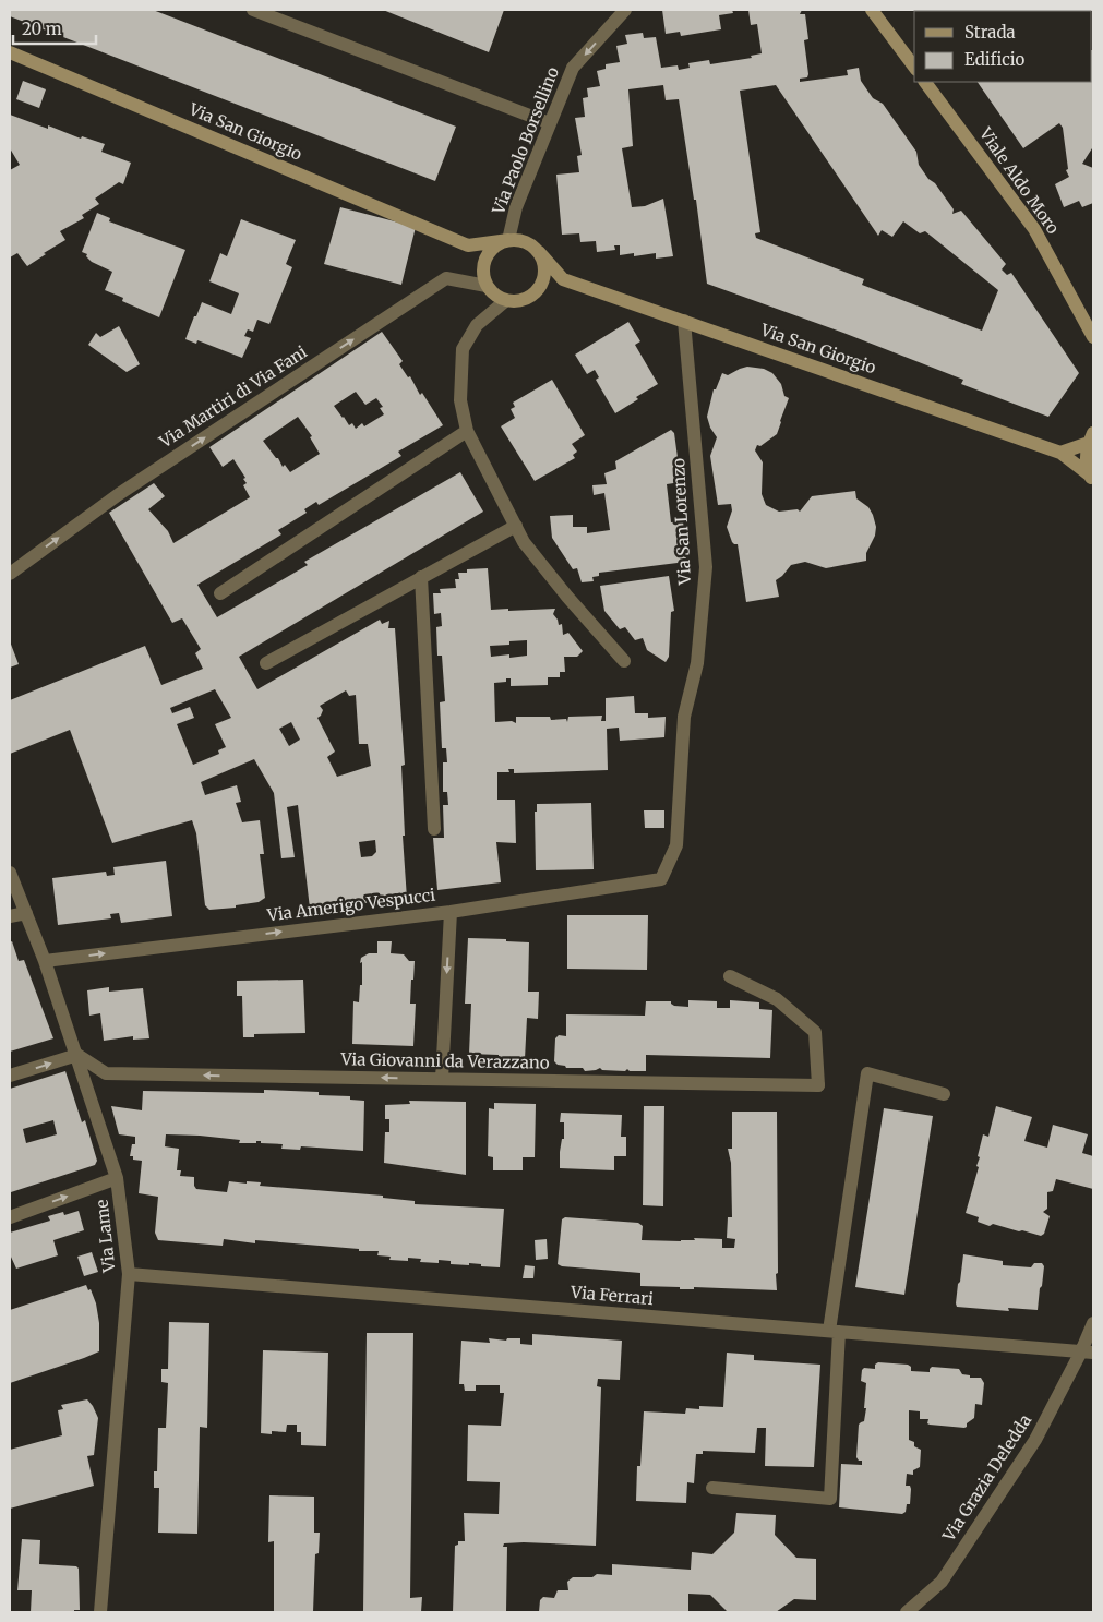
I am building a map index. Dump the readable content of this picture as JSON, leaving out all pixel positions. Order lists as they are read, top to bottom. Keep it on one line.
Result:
{"streets":{"main road":["Via San Giorgio","Viale Aldo Moro"],"street":["Via Paolo Borsellino","Via Martiri di Via Fani","Via San Lorenzo","Via Amerigo Vespucci","Via Giovanni da Verazzano","Via Lame","Via Ferrari","Via Grazia Deledda"]},"crossings":[["Via San Giorgio","Via Paolo Borsellino"],["Via San Giorgio","Via Martiri di Via Fani"],["Via San Giorgio","Via San Lorenzo"],["Via Paolo Borsellino","Via Martiri di Via Fani"],["Via San Lorenzo","Via Amerigo Vespucci"],["Via Amerigo Vespucci","Via Lame"],["Via Giovanni da Verazzano","Via Lame"],["Via Lame","Via Ferrari"],["Via Ferrari","Via Grazia Deledda"]],"one_way":["Via Paolo Borsellino","Via Martiri di Via Fani","Via Amerigo Vespucci","Via Giovanni da Verazzano"],"legend":["Strada","Edificio"],"scale_bar":"20 m"}
